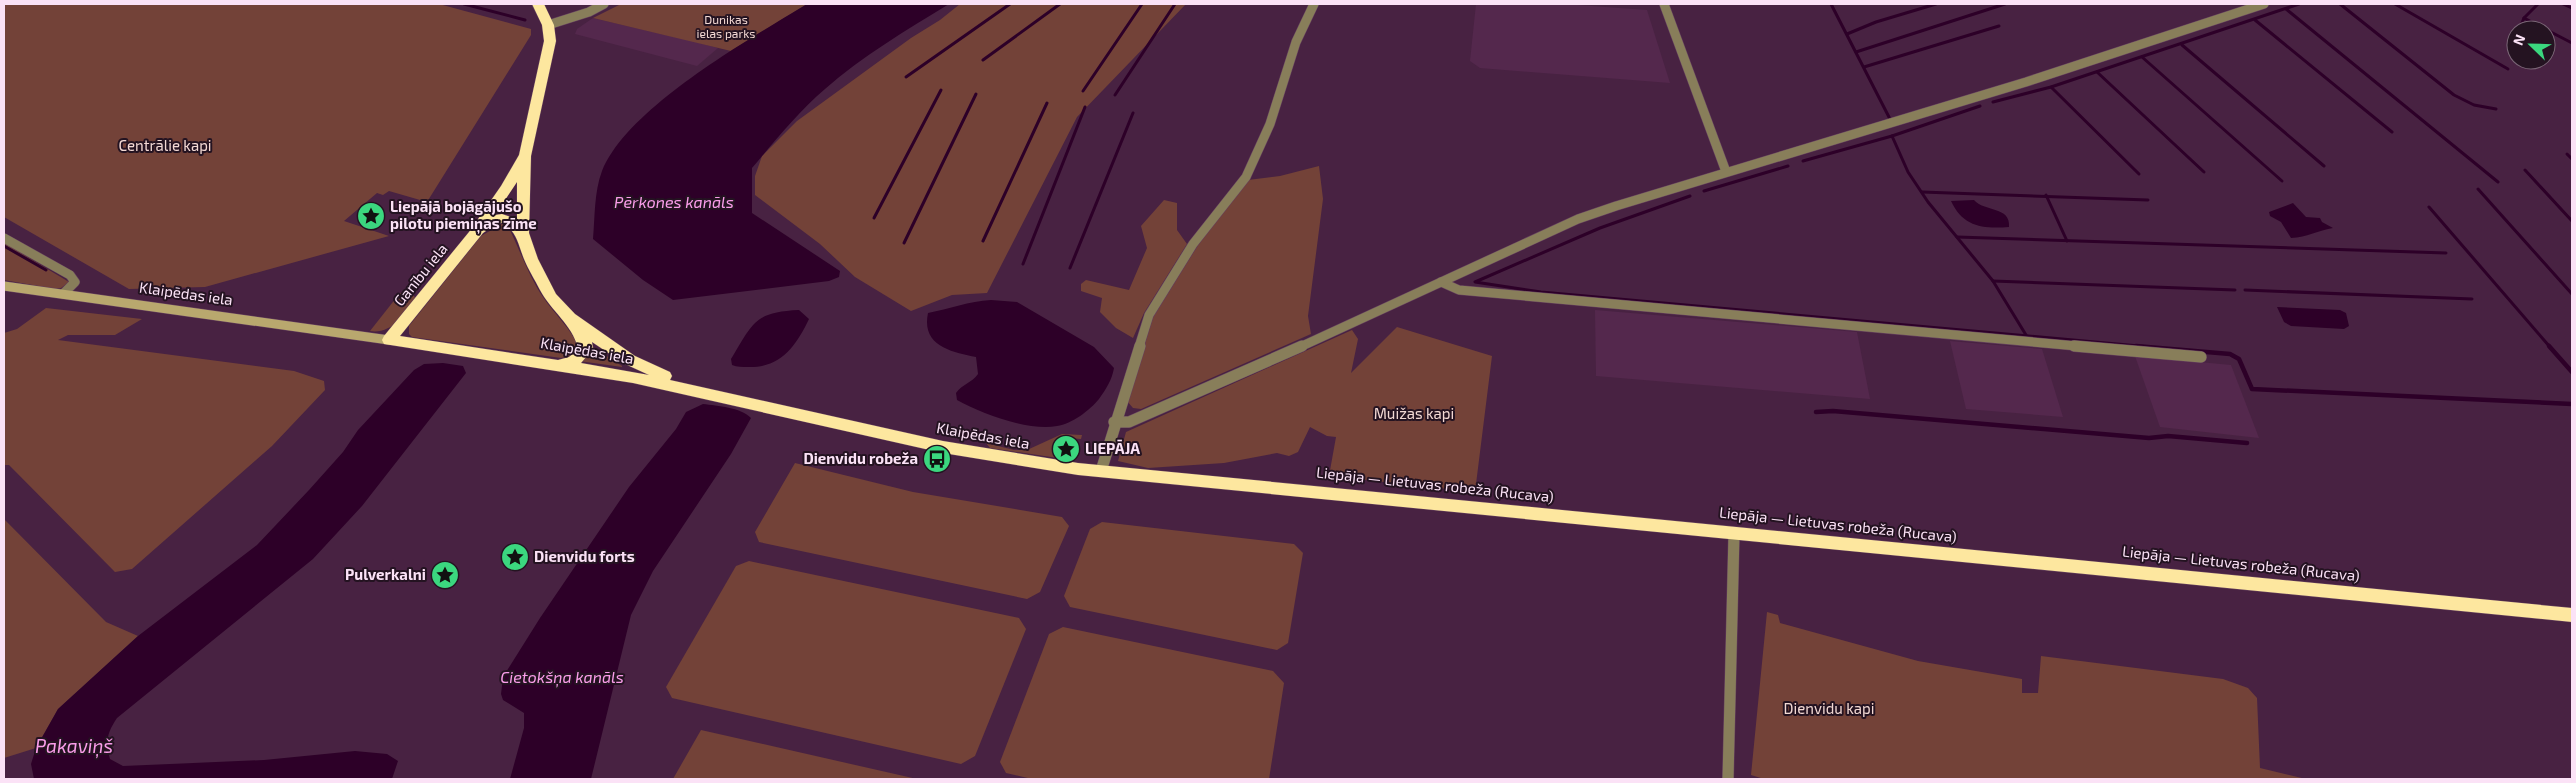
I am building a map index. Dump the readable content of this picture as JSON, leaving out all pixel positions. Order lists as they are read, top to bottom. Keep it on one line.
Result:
{"streets":{"highway":["Ganību iela","Klaipēdas iela","Liepāja — Lietuvas robeža (Rucava)"]},"crossings":[["Ganību iela","Klaipēdas iela"],["Klaipēdas iela","Liepāja — Lietuvas robeža (Rucava)"]],"water":["Pērkones kanāls","Cietokšņa kanāls","Pakaviņš"],"parks":["Dunikas ielas parks","Centrālie kapi","Muižas kapi","Dienvidu kapi"],"places":{"place":["Liepājā bojāgājušo pilotu piemiņas zīme","LIEPĀJA","Dienvidu forts","Pulverkalni"],"bus stop":["Dienvidu robeža"]},"north":"top left"}
